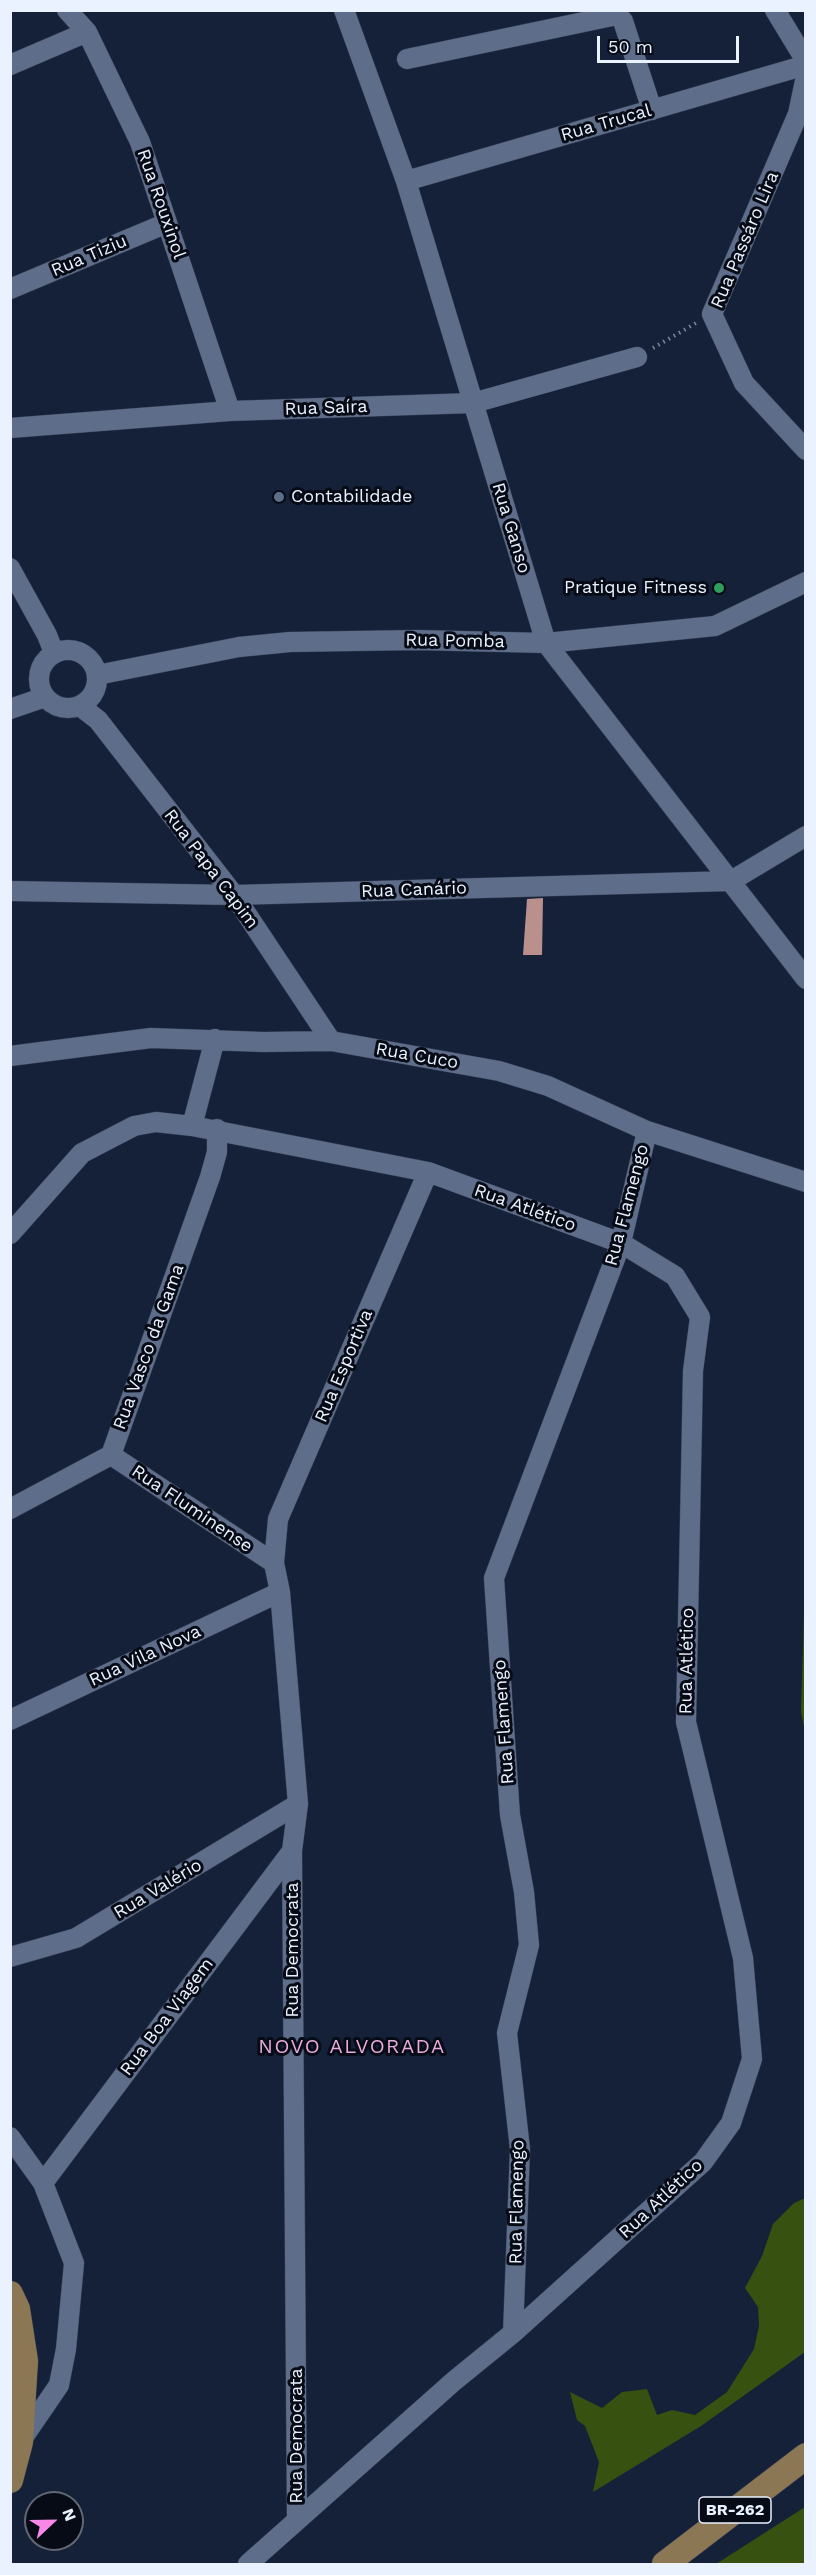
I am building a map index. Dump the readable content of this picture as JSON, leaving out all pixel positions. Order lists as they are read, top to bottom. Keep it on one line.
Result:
{"streets":{"main road":["BR-262"],"street":["Rua Trucal","Rua Rouxinol","Rua Passáro Lira","Rua Tiziu","Rua Saíra","Rua Ganso","Rua Pomba","Rua Papa Capim","Rua Canário","Rua Cuco","Rua Flamengo","Rua Atlético","Rua Vasco da Gama","Rua Esportiva","Rua Fluminense","Rua Vila Nova","Rua Valério","Rua Democrata","Rua Boa Viagem"]},"crossings":[["Rua Trucal","Rua Ganso"],["Rua Rouxinol","Rua Tiziu"],["Rua Rouxinol","Rua Saíra"],["Rua Saíra","Rua Ganso"],["Rua Ganso","Rua Pomba"],["Rua Ganso","Rua Canário"],["Rua Pomba","Rua Papa Capim"],["Rua Papa Capim","Rua Canário"],["Rua Papa Capim","Rua Cuco"],["Rua Cuco","Rua Flamengo"],["Rua Flamengo","Rua Atlético"],["Rua Atlético","Rua Vasco da Gama"],["Rua Atlético","Rua Esportiva"],["Rua Atlético","Rua Democrata"],["Rua Vasco da Gama","Rua Fluminense"],["Rua Esportiva","Rua Fluminense"],["Rua Esportiva","Rua Democrata"],["Rua Fluminense","Rua Democrata"],["Rua Vila Nova","Rua Democrata"],["Rua Valério","Rua Democrata"],["Rua Democrata","Rua Boa Viagem"]],"districts":["NOVO ALVORADA"],"places":["Contabilidade","Pratique Fitness"],"scale_bar":"50 m","north":"right"}
